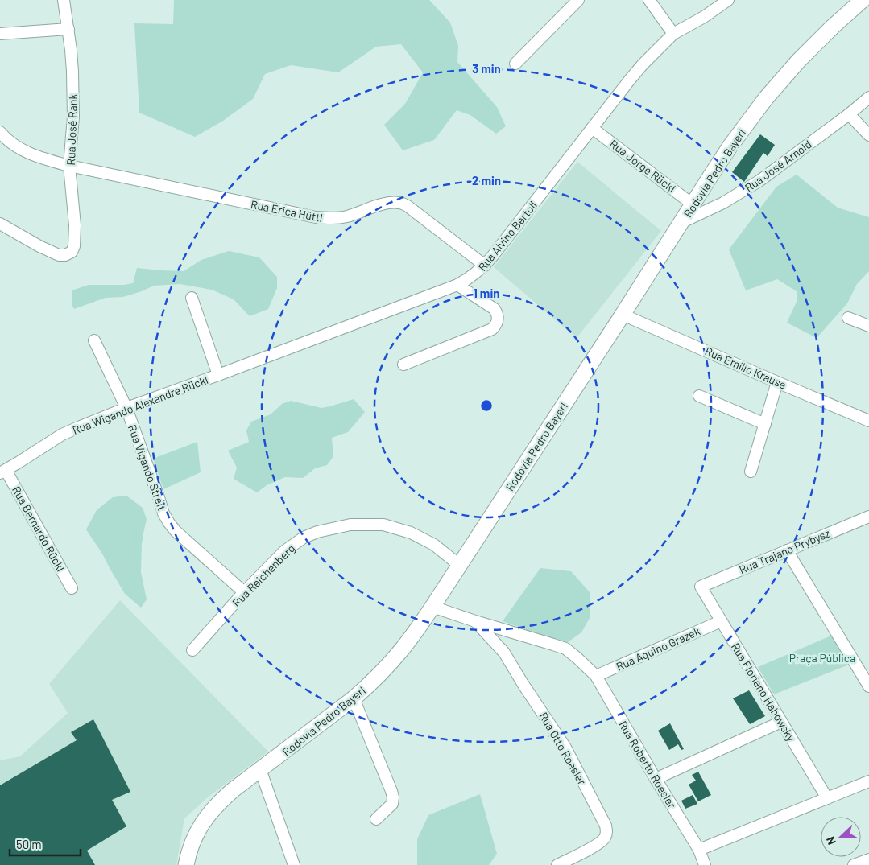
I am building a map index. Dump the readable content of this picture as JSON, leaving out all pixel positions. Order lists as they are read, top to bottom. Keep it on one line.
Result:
{"streets":{"main road":["Rodovia Pedro Bayerl"],"street":["Rua José Rank","Rua Jorge Rückl","Rua José Arnold","Rua Érica Hüttl","Rua Alvino Bertoli","Rua Emílio Krause","Rua Wigando Alexandre Rückl","Rua Vigando Streit","Rua Bernardo Rückl","Rua Trajano Prybysz","Rua Reichenberg","Rua Aquino Grazek","Rua Floriano Habowsky","Rua Otto Roesler","Rua Roberto Roesler"]},"crossings":[["Rua José Rank","Rua Érica Hüttl"],["Rua Jorge Rückl","Rodovia Pedro Bayerl"],["Rua Jorge Rückl","Rua Alvino Bertoli"],["Rua José Arnold","Rodovia Pedro Bayerl"],["Rodovia Pedro Bayerl","Rua Emílio Krause"],["Rodovia Pedro Bayerl","Rua Reichenberg"],["Rodovia Pedro Bayerl","Rua Roberto Roesler"],["Rua Érica Hüttl","Rua Alvino Bertoli"],["Rua Alvino Bertoli","Rua Wigando Alexandre Rückl"],["Rua Wigando Alexandre Rückl","Rua Vigando Streit"],["Rua Wigando Alexandre Rückl","Rua Bernardo Rückl"],["Rua Vigando Streit","Rua Reichenberg"],["Rua Trajano Prybysz","Rua Floriano Habowsky"],["Rua Aquino Grazek","Rua Floriano Habowsky"],["Rua Aquino Grazek","Rua Roberto Roesler"],["Rua Otto Roesler","Rua Roberto Roesler"]],"parks":["Praça Pública"],"scale_bar":"50 m","north":"left","rings":["3 min","2 min","1 min"]}
